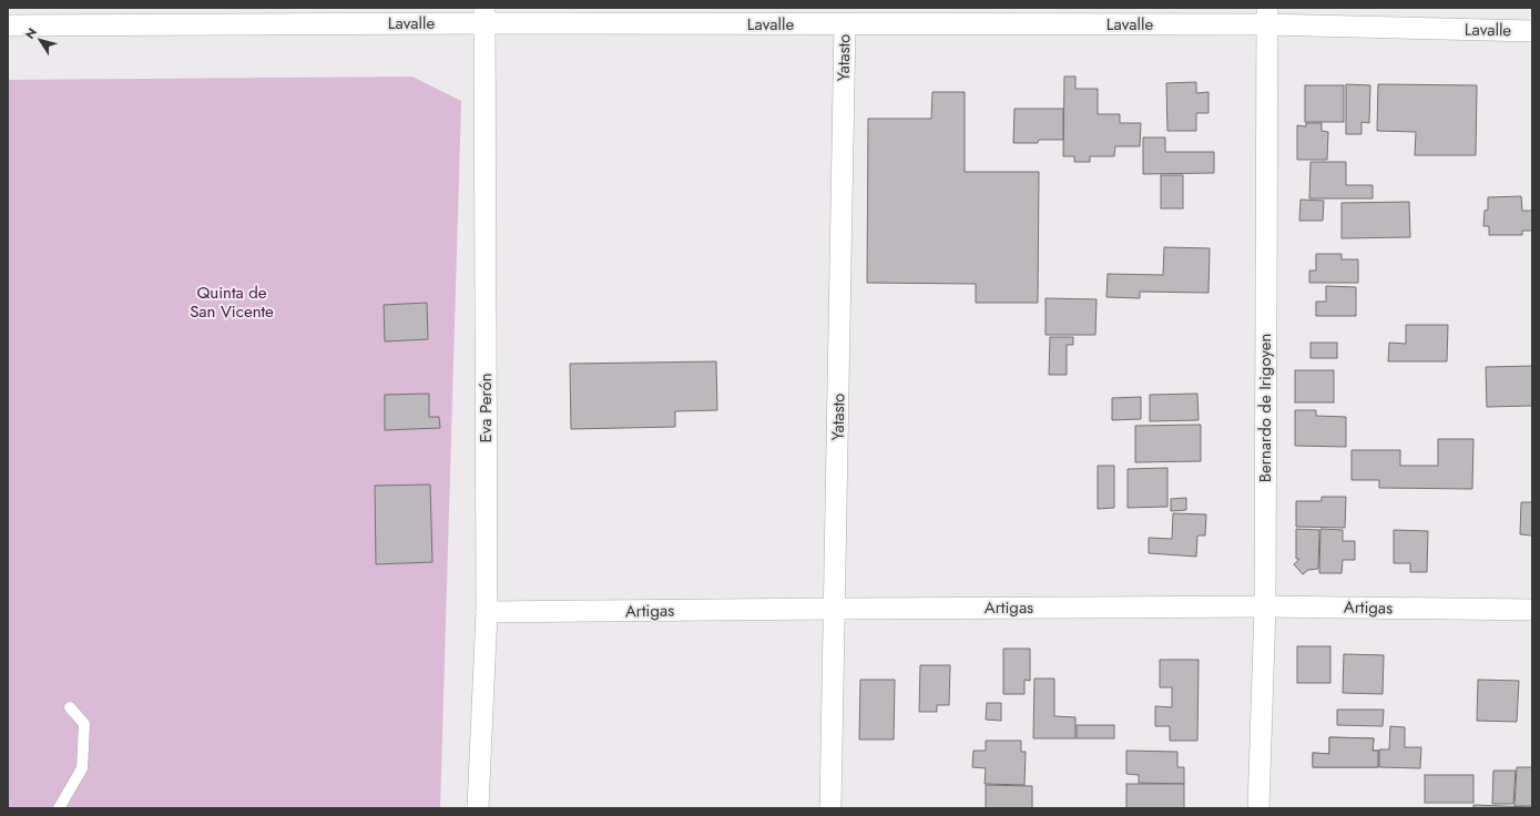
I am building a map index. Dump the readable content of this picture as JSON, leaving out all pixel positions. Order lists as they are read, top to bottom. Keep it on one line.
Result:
{"streets":{"street":["Lavalle","Yatasto","Eva Perón","Bernardo de Irigoyen","Artigas"]},"crossings":[["Lavalle","Yatasto"],["Lavalle","Eva Perón"],["Lavalle","Bernardo de Irigoyen"],["Yatasto","Artigas"],["Eva Perón","Artigas"],["Bernardo de Irigoyen","Artigas"]],"parks":["Quinta de San Vicente"],"north":"top left"}
